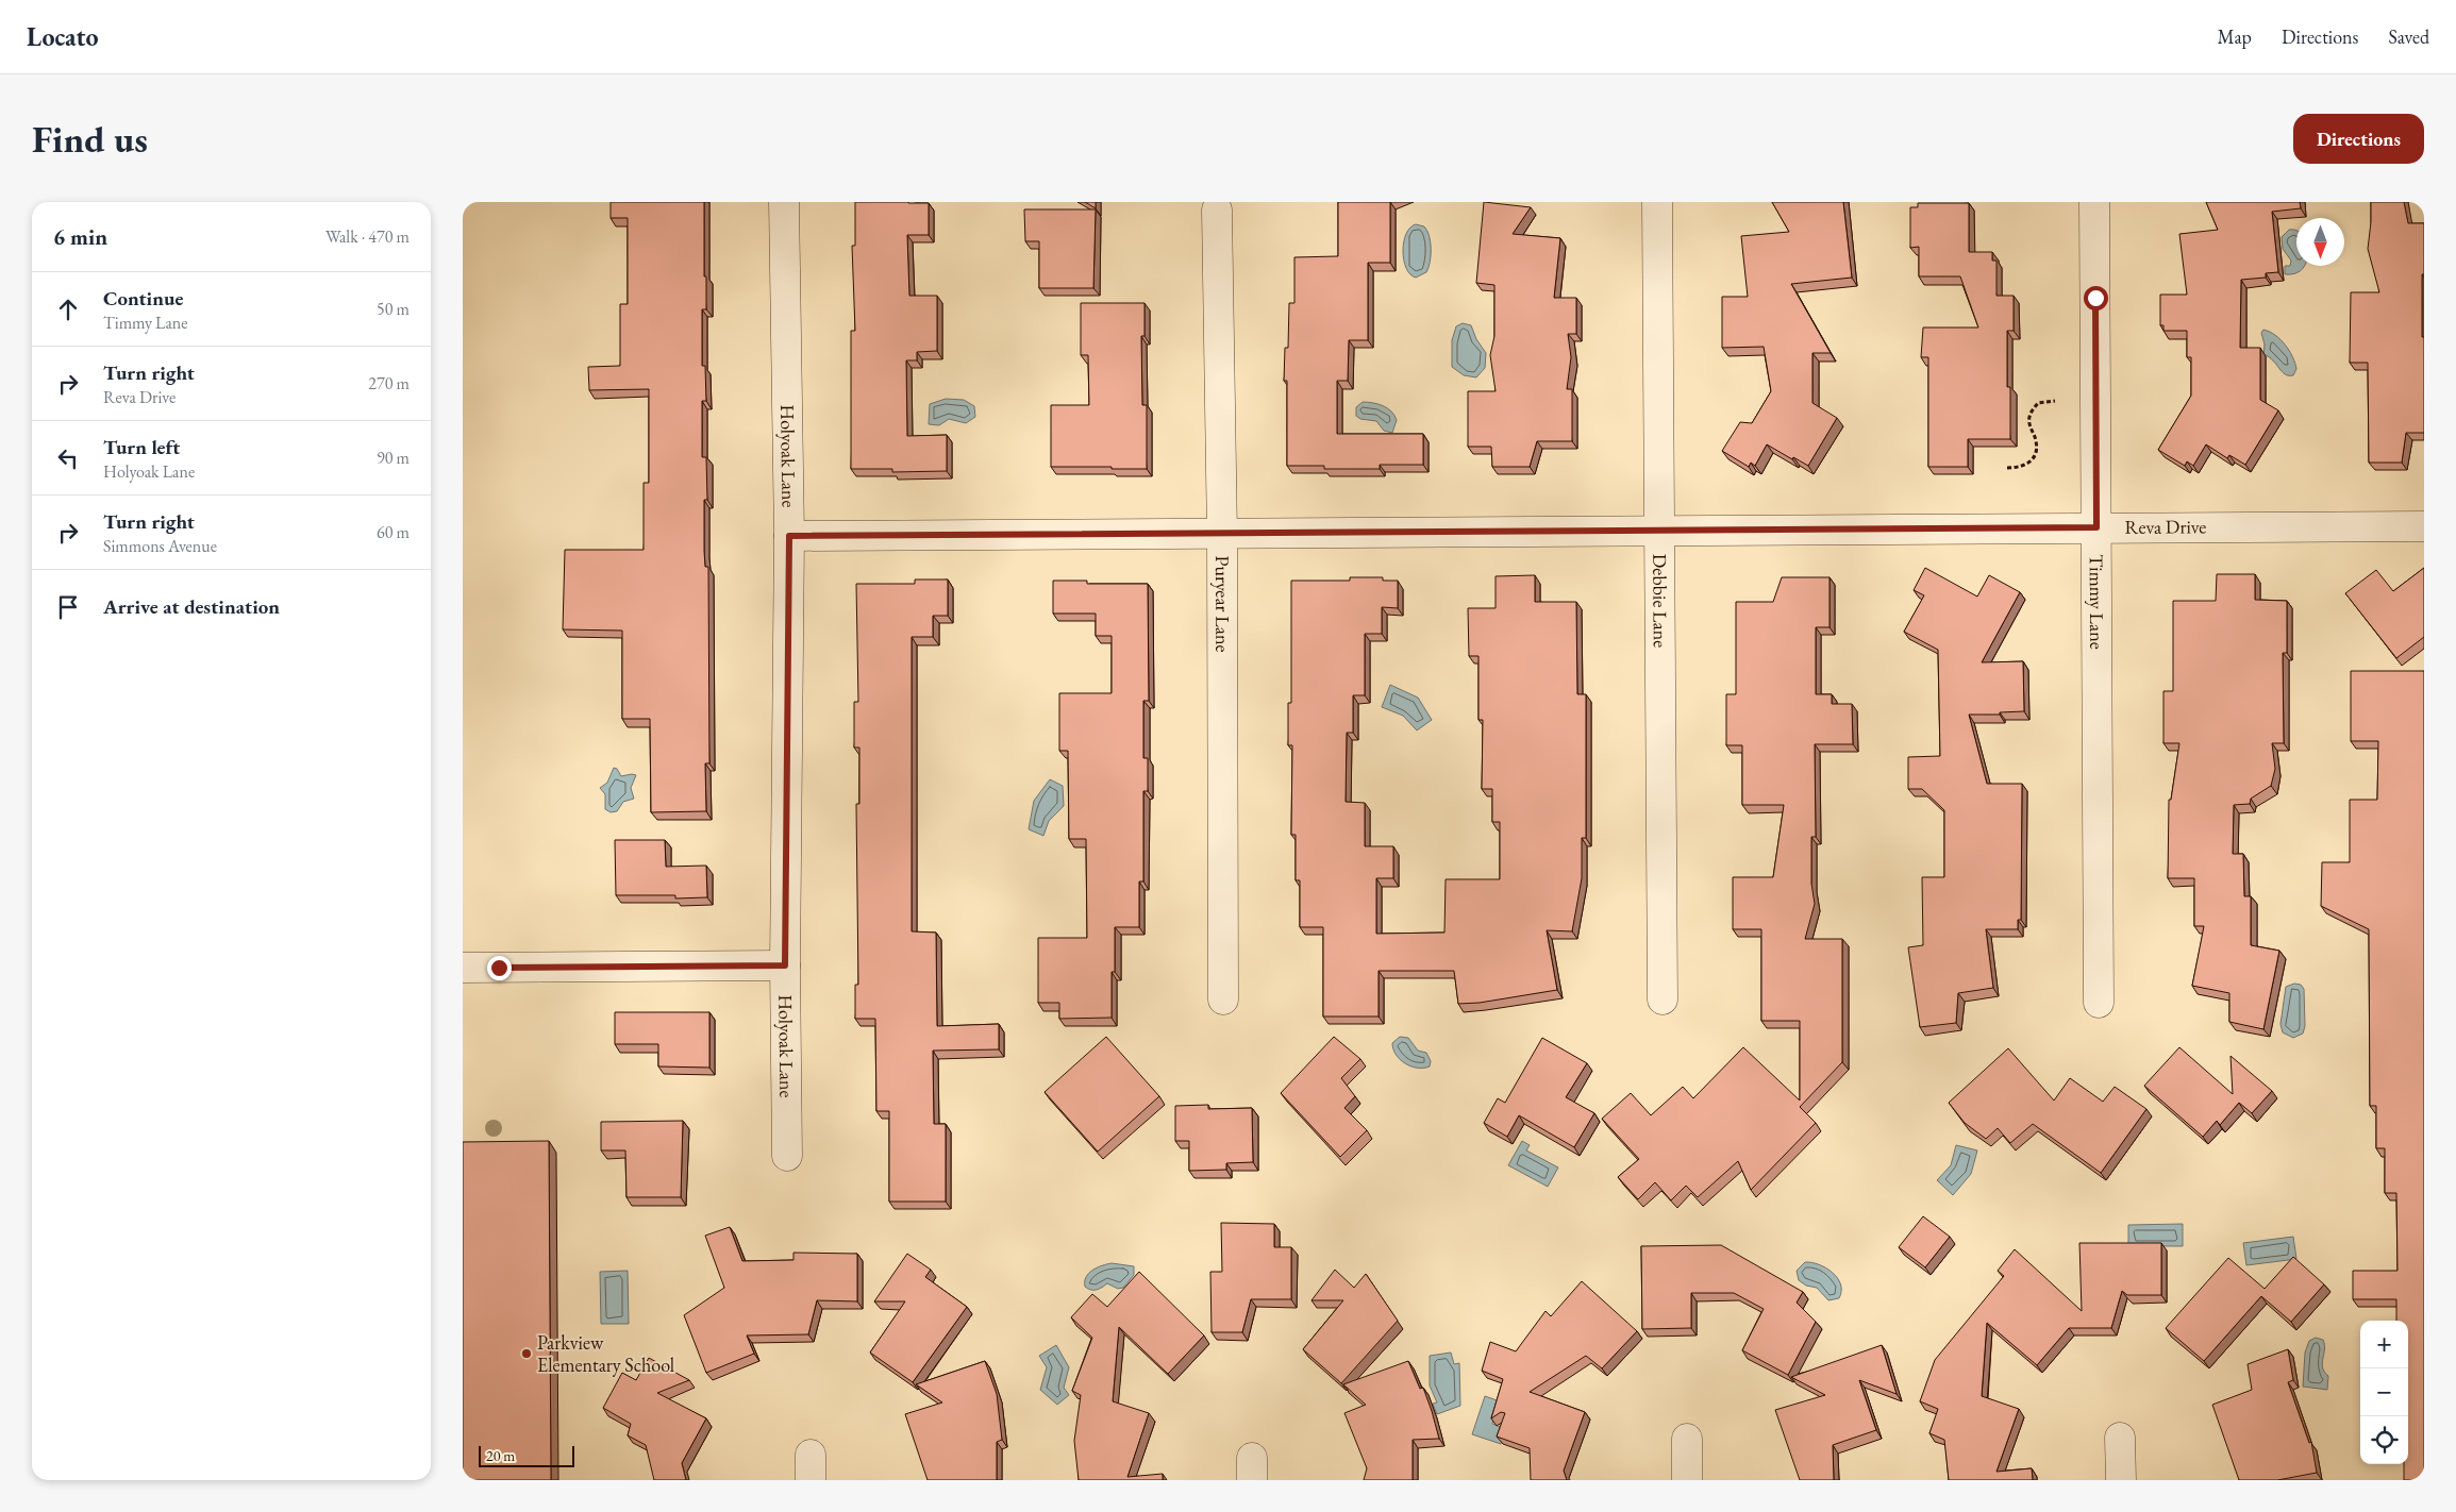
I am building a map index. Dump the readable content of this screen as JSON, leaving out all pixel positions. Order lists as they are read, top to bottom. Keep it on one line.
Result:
{"streets":{"street":["Holyoak Lane","Reva Drive","Debbie Lane","Timmy Lane","Puryear Lane"]},"crossings":[["Holyoak Lane","Reva Drive"],["Reva Drive","Debbie Lane"],["Reva Drive","Timmy Lane"],["Reva Drive","Puryear Lane"]],"places":["Parkview Elementary School"],"scale_bar":"20 m","north":"bottom","page":{"header":"Locato","nav":["Map","Directions","Saved"],"buttons":"Directions","title":"Find us","heading":["6 min","Walk · 470 m"],"list":[["Continue","Timmy Lane","50 m"],["Turn right","Reva Drive","270 m"],["Turn left","Holyoak Lane","90 m"],["Turn right","Simmons Avenue","60 m"],"Arrive at destination"],"map_buttons":["+","−"],"scale":"20 m"}}
